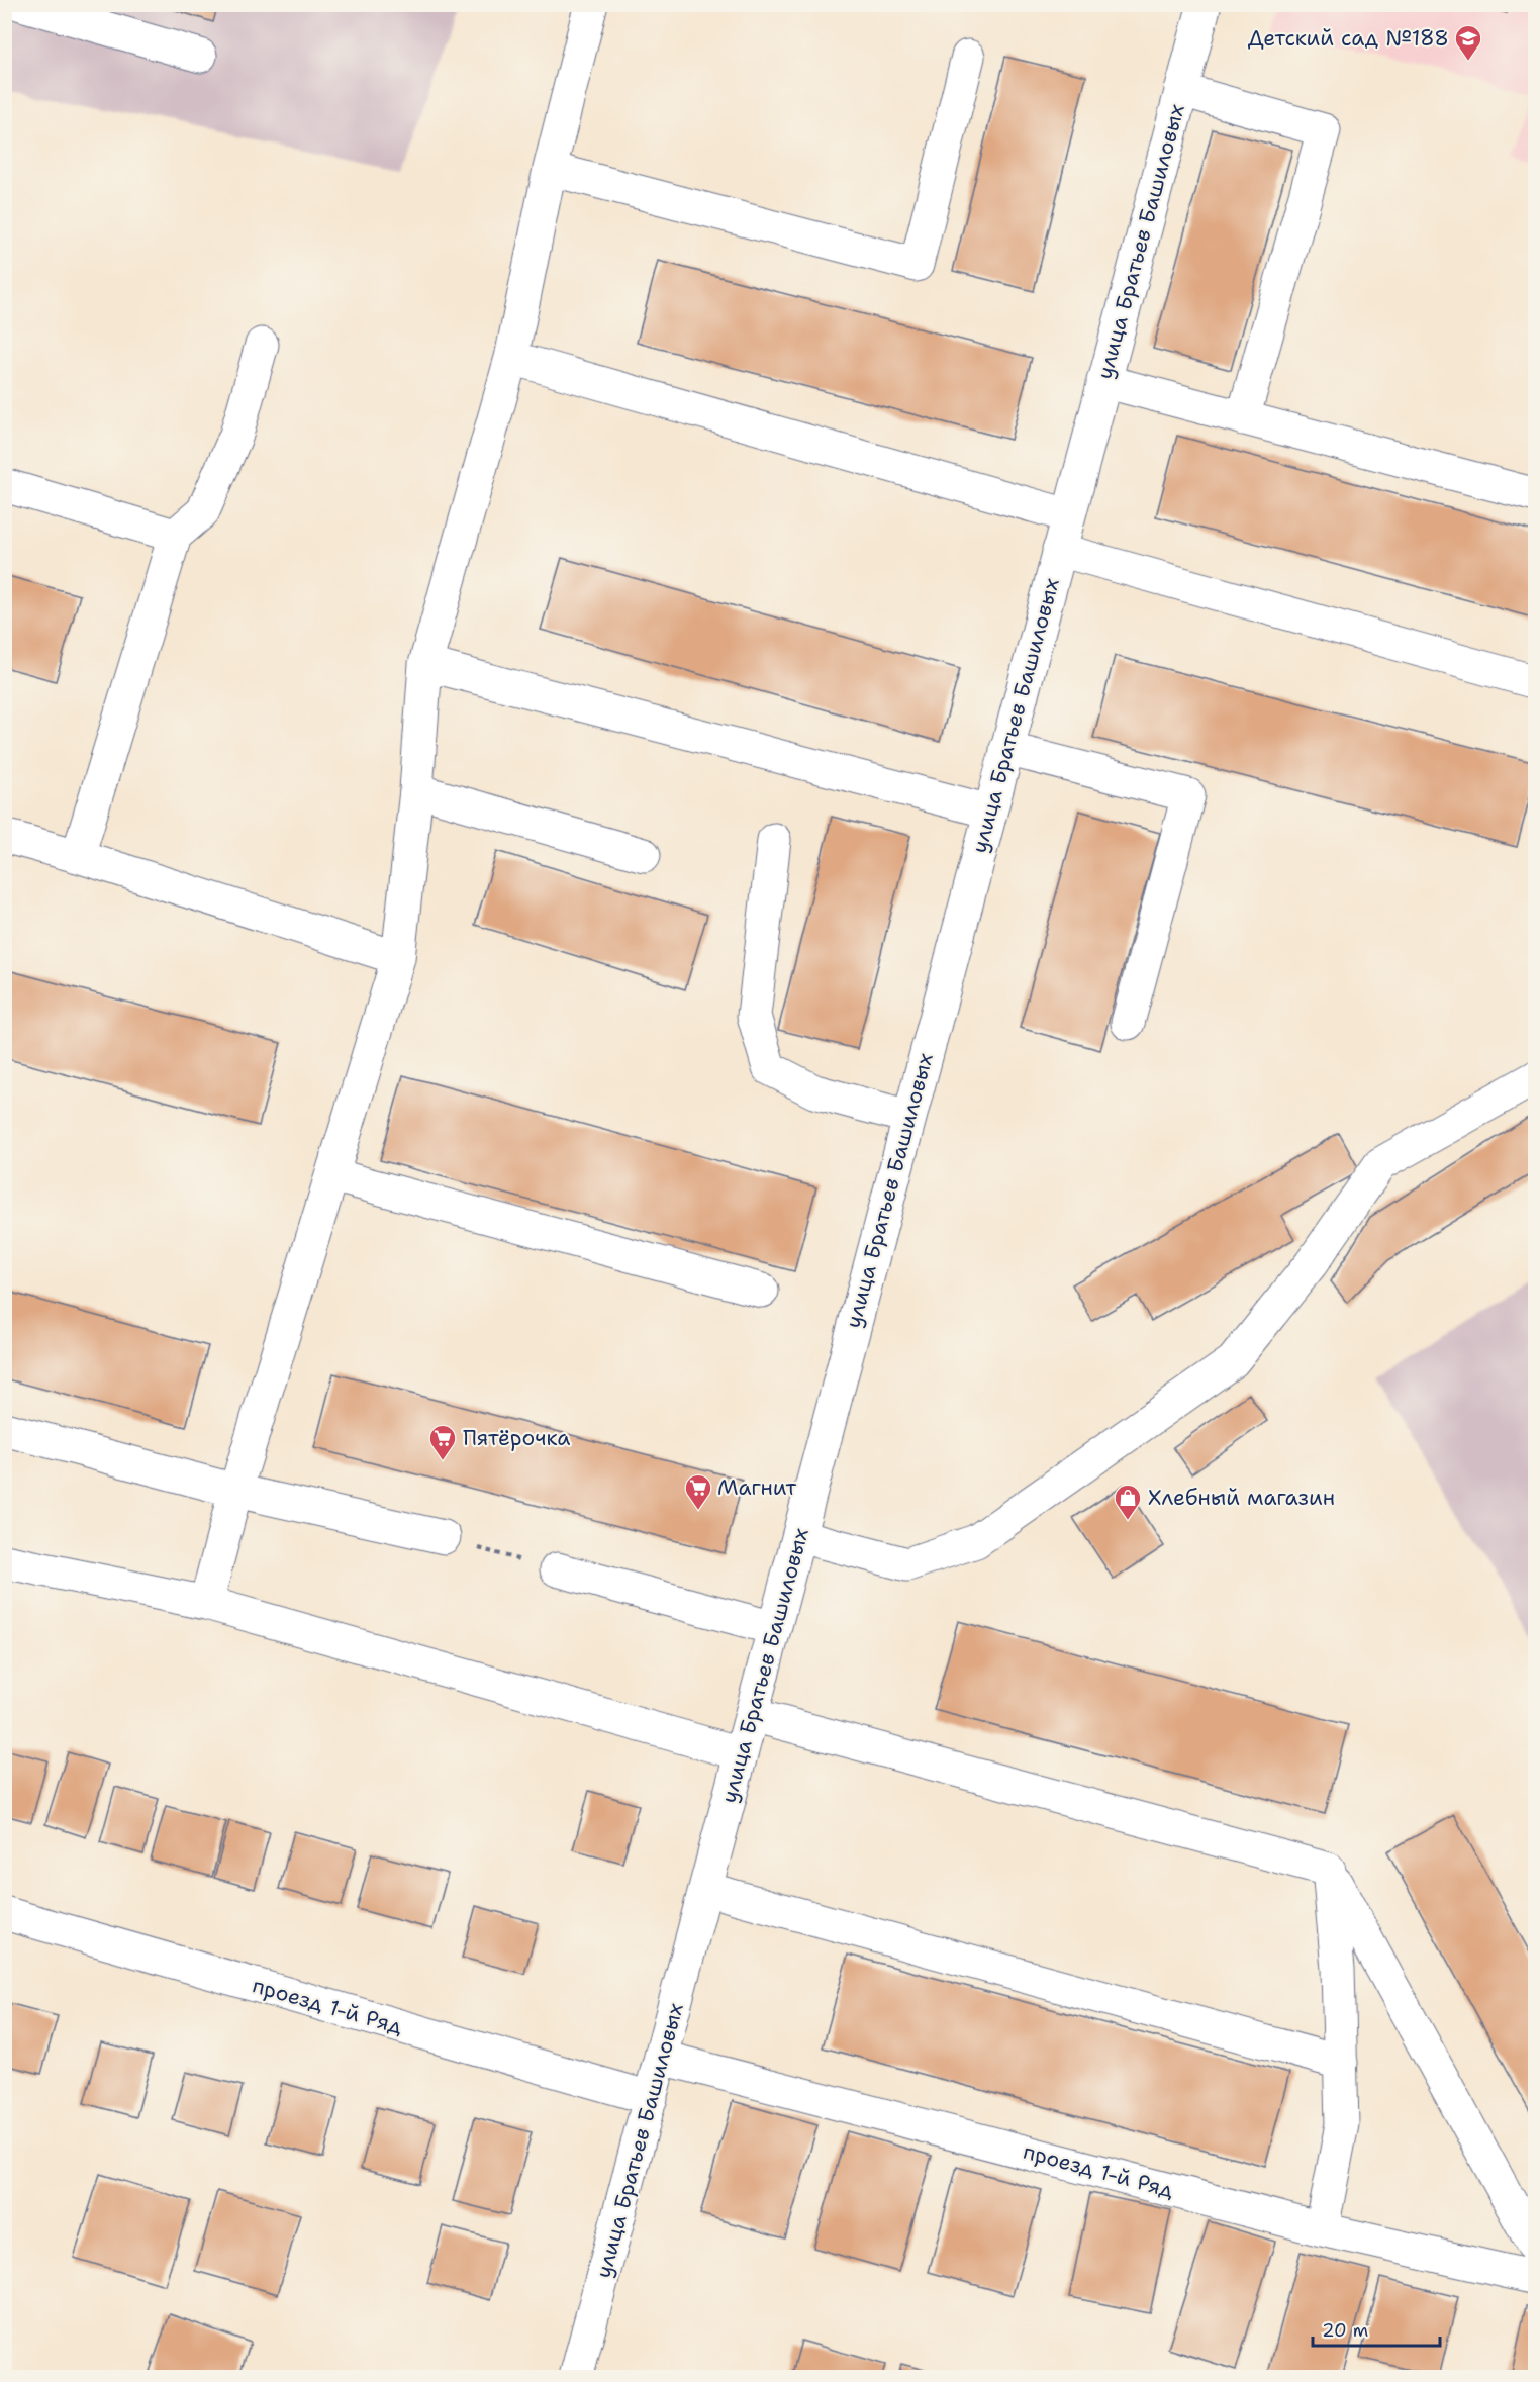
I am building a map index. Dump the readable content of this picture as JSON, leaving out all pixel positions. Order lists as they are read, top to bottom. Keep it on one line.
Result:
{"streets":{"street":["улица Братьев Башиловых","проезд 1-й Ряд"]},"crossings":[["улица Братьев Башиловых","проезд 1-й Ряд"]],"places":{"school or university":["Детский сад №188"],"supermarket":["Пятёрочка","Магнит"],"shop":["Хлебный магазин"]},"scale_bar":"20 m"}
